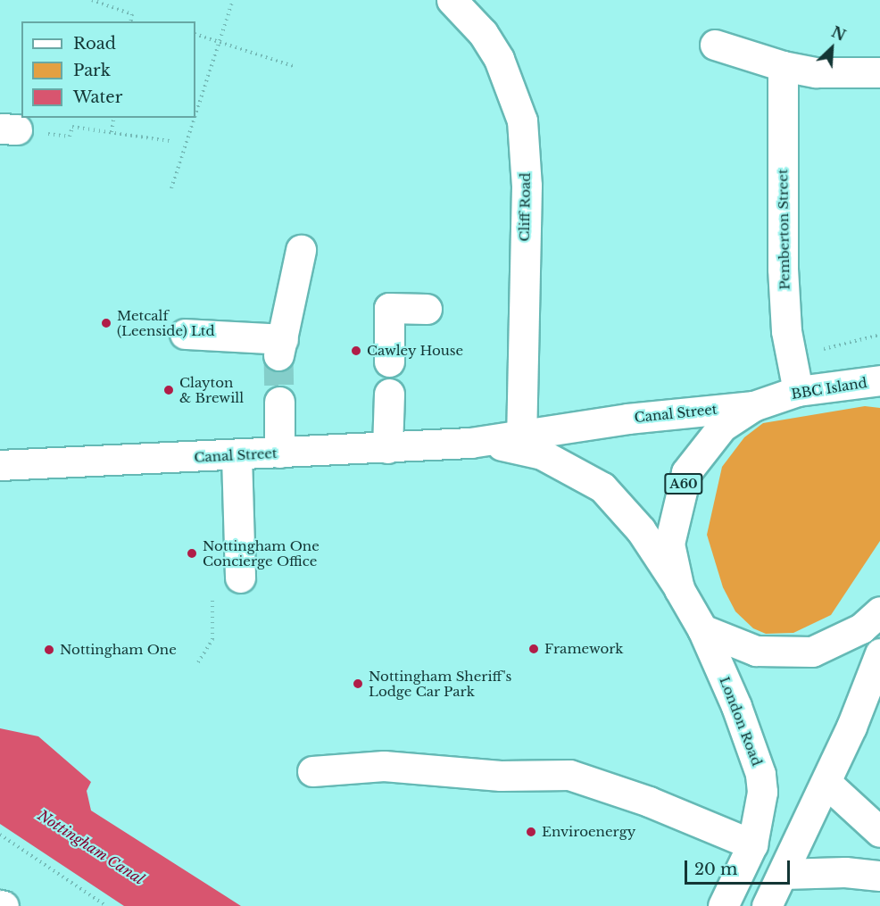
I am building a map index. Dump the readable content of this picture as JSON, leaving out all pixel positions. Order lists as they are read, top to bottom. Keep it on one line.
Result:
{"streets":{"main road":["Cliff Road","Pemberton Street","BBC Island","Canal Street","A60","London Road"]},"crossings":[["Cliff Road","Canal Street"],["Pemberton Street","BBC Island"],["Pemberton Street","A60"],["BBC Island","Canal Street"],["BBC Island","A60"],["BBC Island","London Road"]],"water":["Nottingham Canal"],"places":["Metcalf (Leenside) Ltd","Cawley House","Clayton & Brewill","Nottingham One Concierge Office","Framework","Nottingham One","Nottingham Sheriff's Lodge Car Park","Enviroenergy"],"legend":["Road","Park","Water"],"scale_bar":"20 m","north":"top right"}
